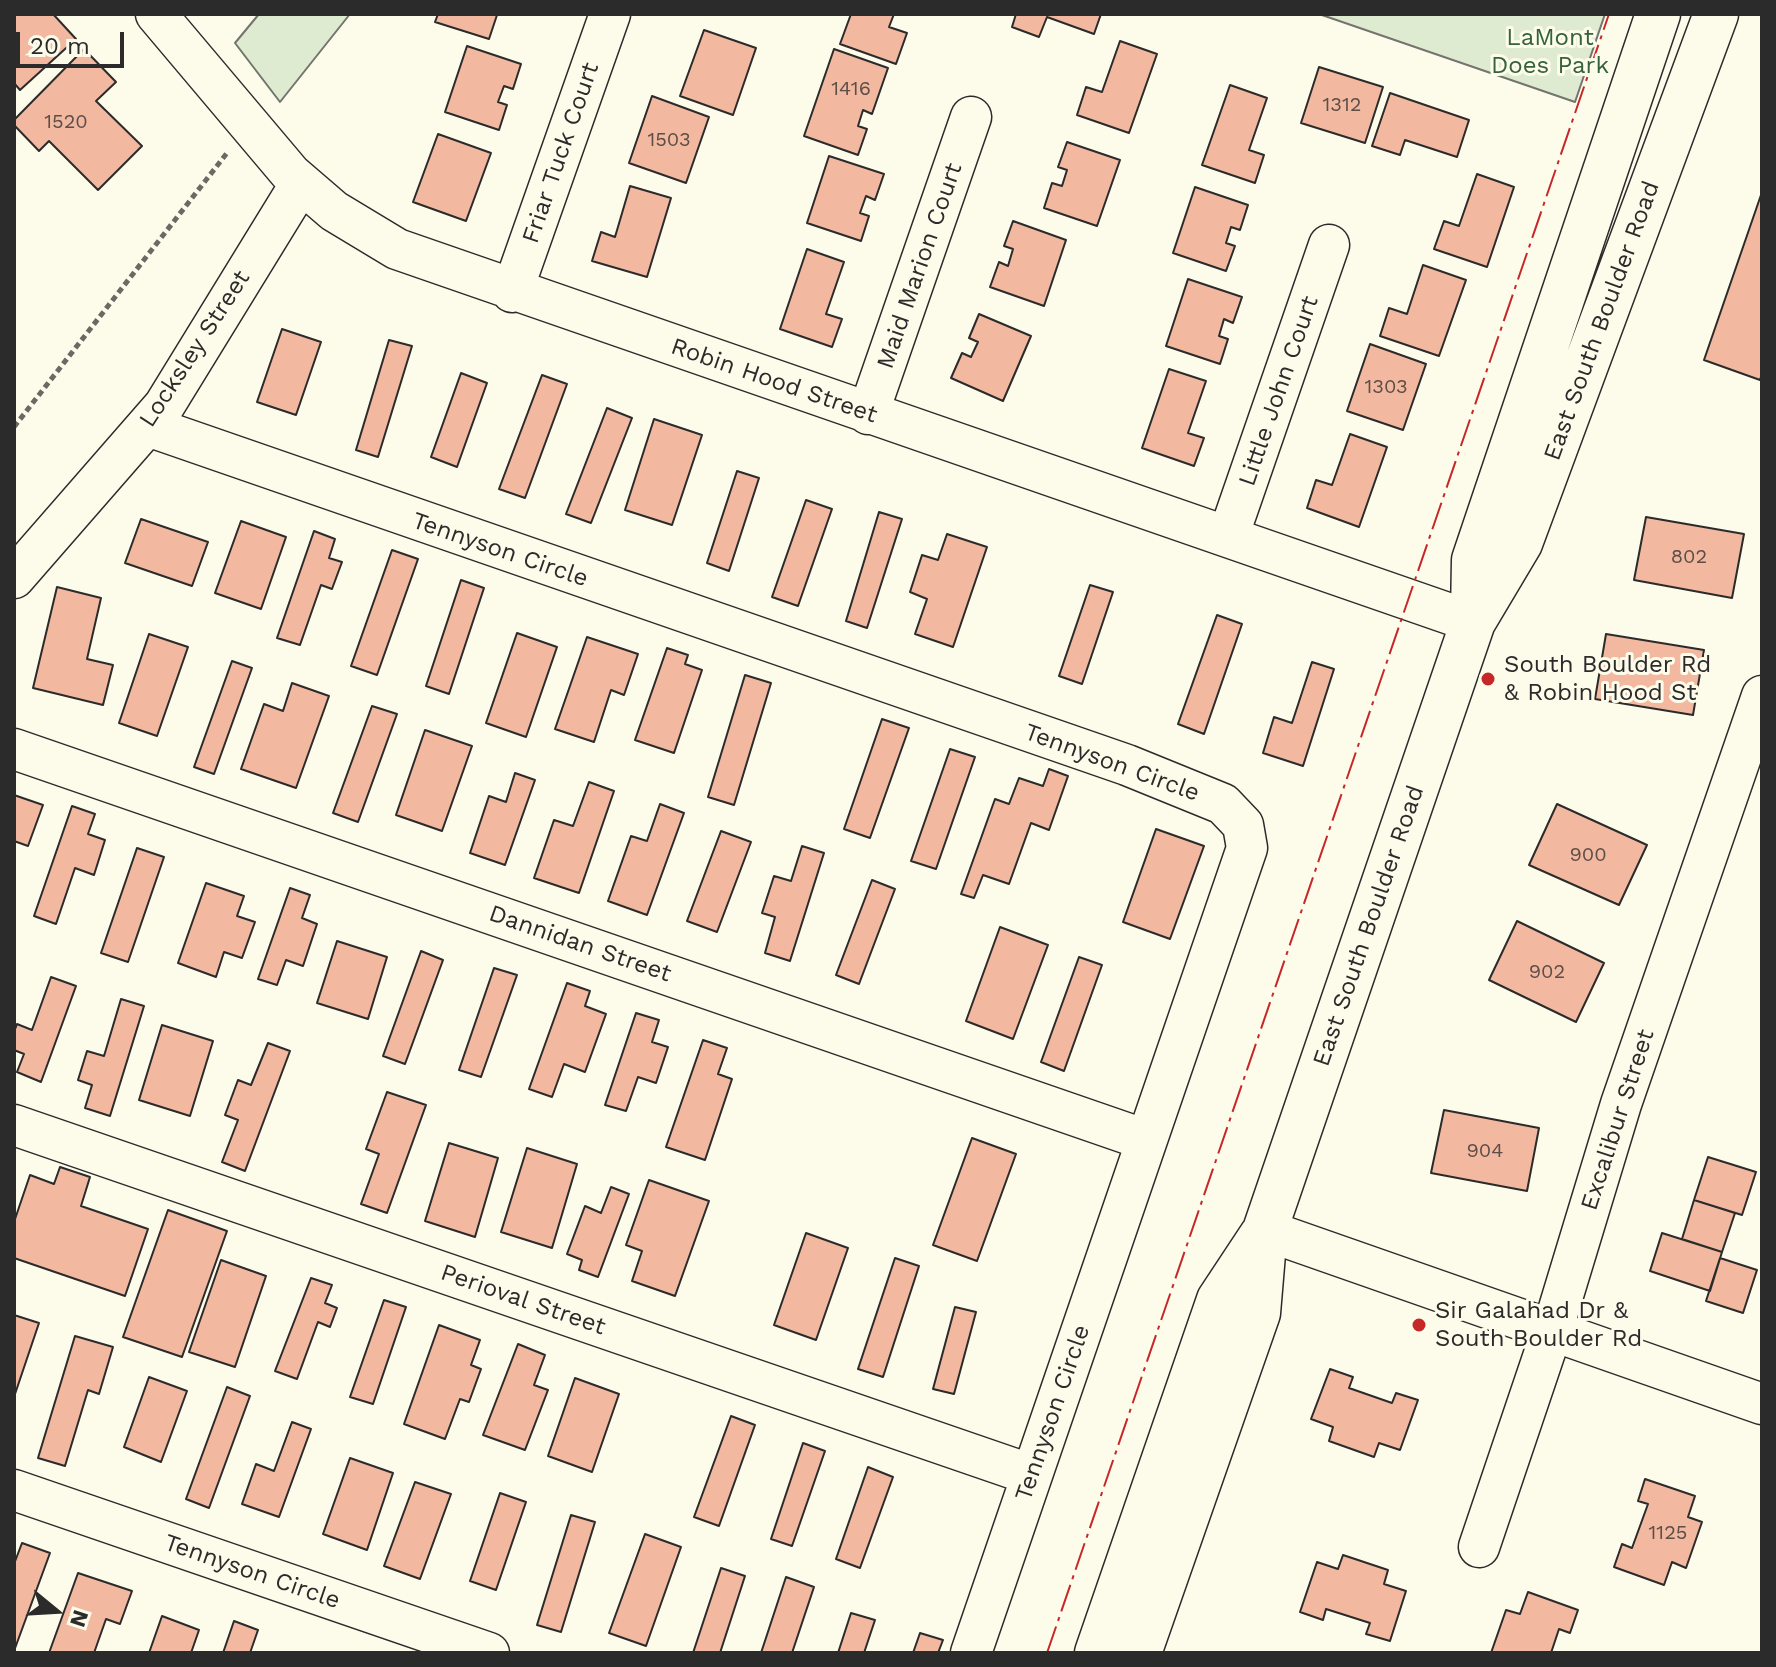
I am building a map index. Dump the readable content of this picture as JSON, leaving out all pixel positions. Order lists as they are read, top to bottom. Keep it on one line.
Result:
{"streets":{"main road":["East South Boulder Road"],"street":["Friar Tuck Court","Maid Marion Court","Locksley Street","Robin Hood Street","Little John Court","Tennyson Circle","Dannidan Street","Excalibur Street","Perioval Street"]},"crossings":[["Friar Tuck Court","Robin Hood Street"],["Maid Marion Court","Robin Hood Street"],["East South Boulder Road","Robin Hood Street"],["Locksley Street","Robin Hood Street"],["Locksley Street","Tennyson Circle"],["Robin Hood Street","Little John Court"],["Tennyson Circle","Dannidan Street"],["Tennyson Circle","Perioval Street"]],"parks":["LaMont Does Park"],"places":["South Boulder Rd & Robin Hood St","Sir Galahad Dr & South Boulder Rd"],"house_numbers":["1416","1312","1520","1503","1303","802","900","902","904","1125"],"scale_bar":"20 m","north":"right"}
